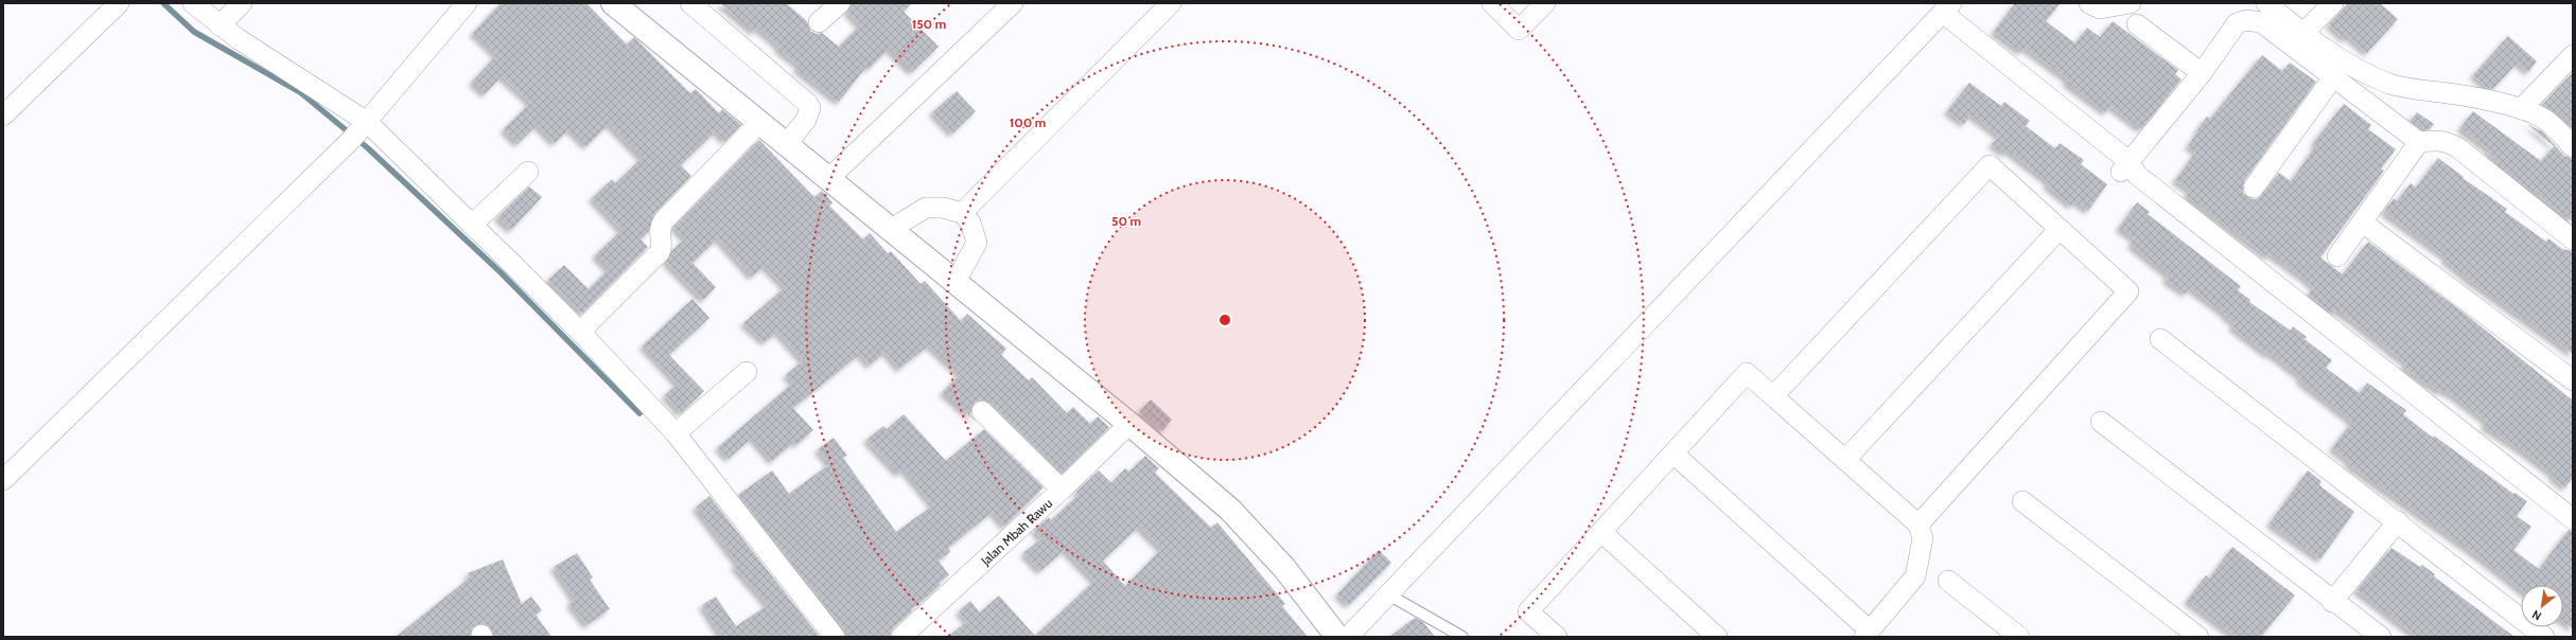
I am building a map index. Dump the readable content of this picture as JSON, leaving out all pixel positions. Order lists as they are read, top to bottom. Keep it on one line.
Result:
{"streets":{"street":["Jalan Mbah Rawu"]},"north":"bottom left","rings":["150 m","100 m","50 m"]}
